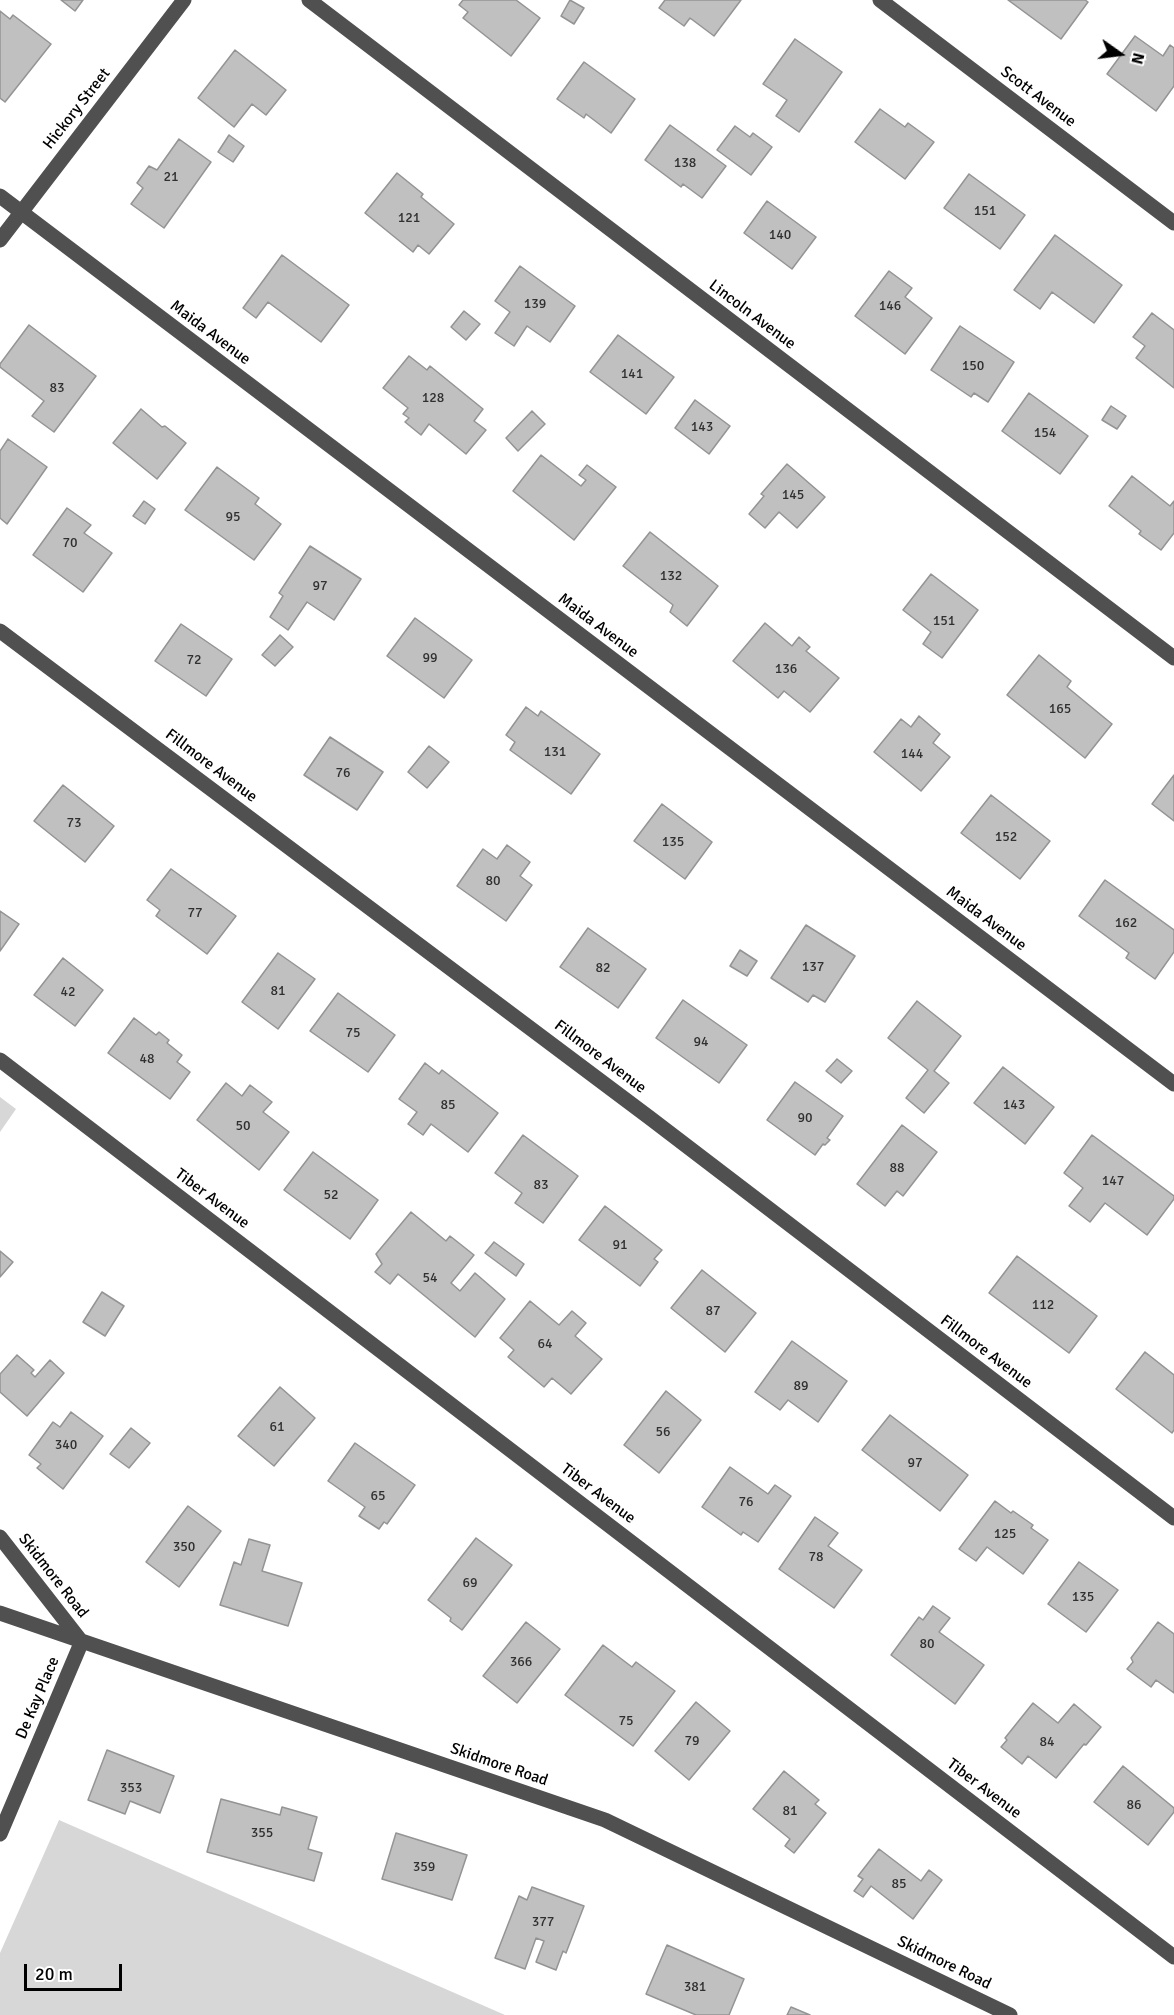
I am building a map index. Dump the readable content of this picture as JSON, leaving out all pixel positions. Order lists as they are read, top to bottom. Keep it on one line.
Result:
{"streets":{"street":["Scott Avenue","Hickory Street","Lincoln Avenue","Maida Avenue","Fillmore Avenue","Tiber Avenue","Skidmore Road","De Kay Place"]},"crossings":[["Hickory Street","Maida Avenue"],["Skidmore Road","De Kay Place"]],"house_numbers":["138","21","151","121","140","139","146","150","141","83","128","143","154","145","95","70","132","97","151","99","72","136","165","131","144","76","73","152","135","80","77","162","137","82","81","42","75","94","48","85","143","90","50","88","147","83","52","91","54","112","87","64","89","61","56","340","97","65","76","125","350","78","69","135","80","366","75","79","84","353","86","81","355","359","85","377","381"],"scale_bar":"20 m","north":"right"}
